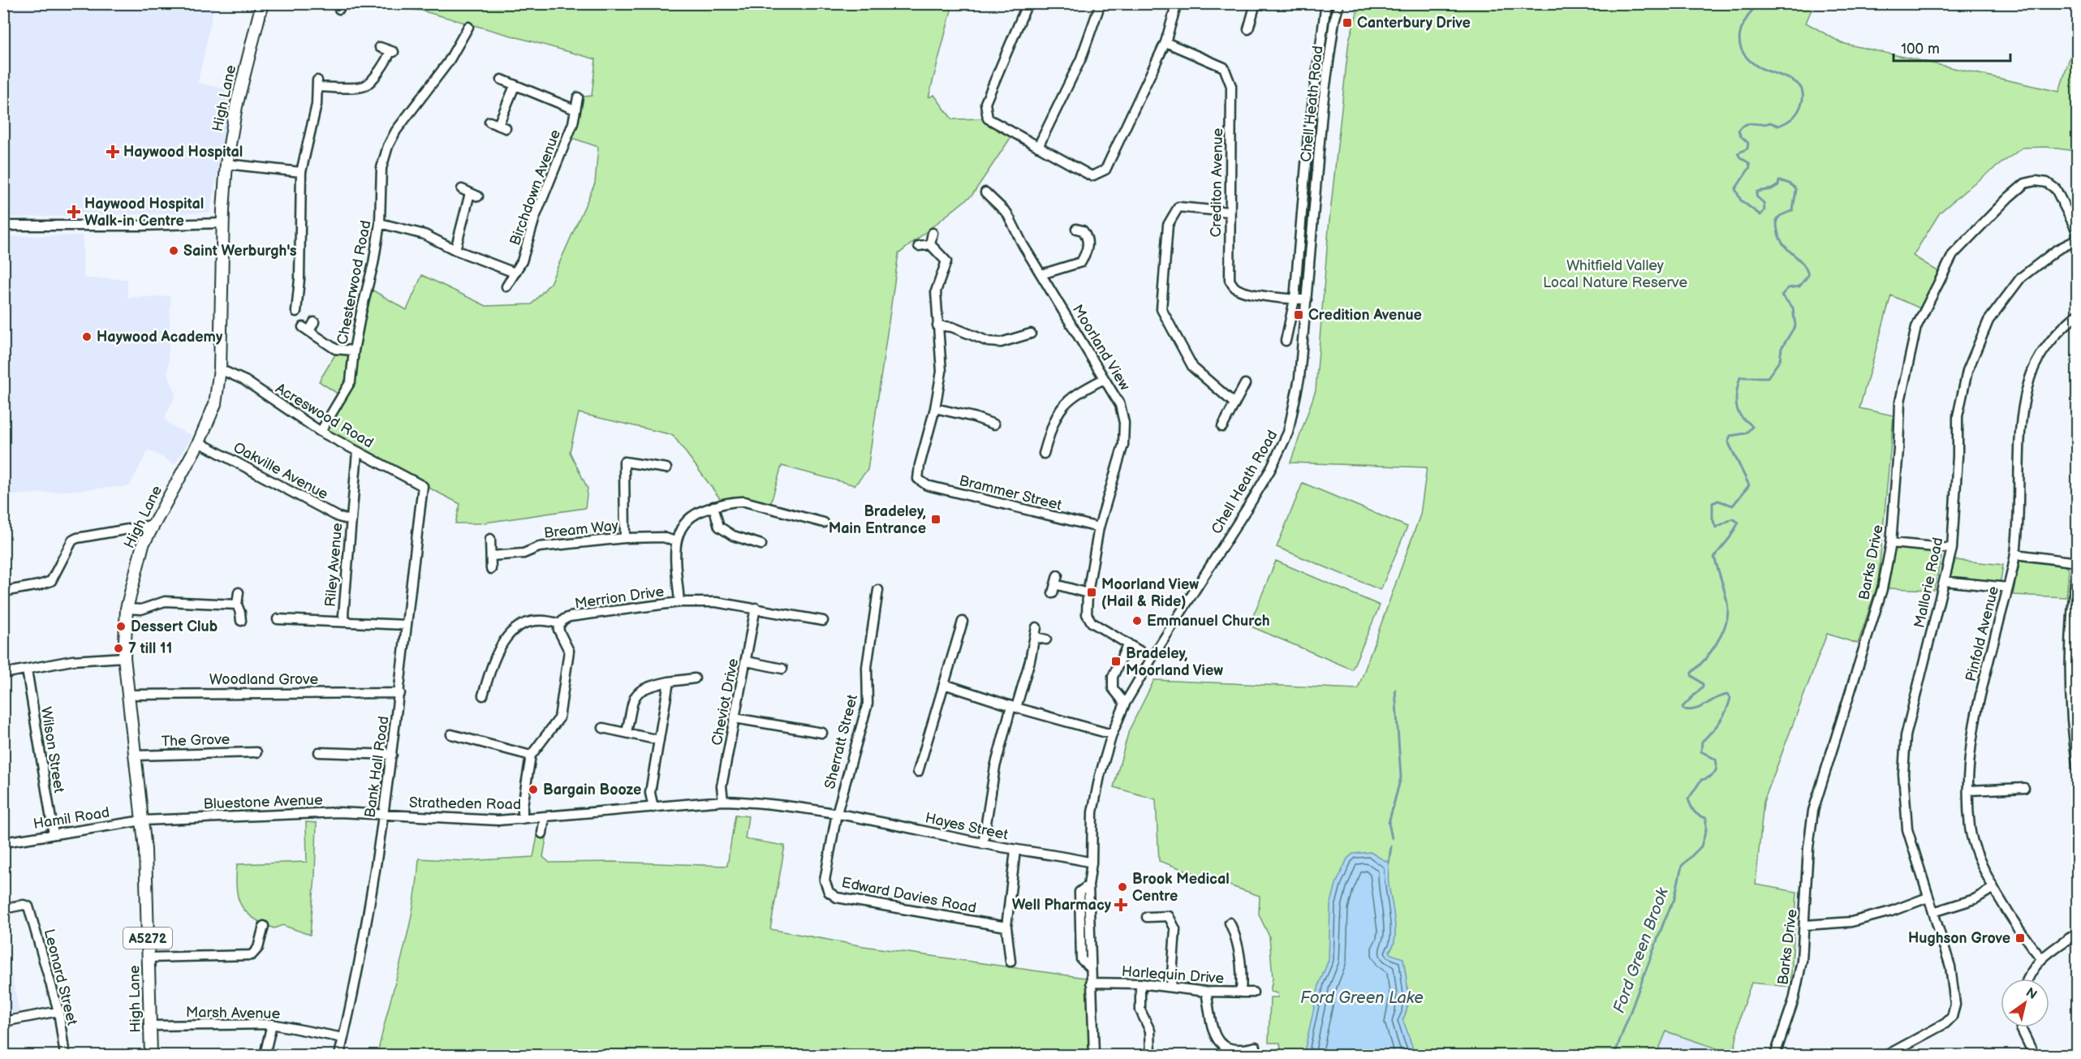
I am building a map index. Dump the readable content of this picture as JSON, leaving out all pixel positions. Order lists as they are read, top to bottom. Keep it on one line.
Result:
{"streets":{"main road":["High Lane","A5272"],"street":["Chell Heath Road","Crediton Avenue","Birchdown Avenue","Chesterwood Road","Moorland View","Acreswood Road","Oakville Avenue","Brammer Street","Bream Way","Barks Drive","Riley Avenue","Mallorie Road","Merrion Drive","Pinfold Avenue","Woodland Grove","Cheviot Drive","The Grove","Sherratt Street","Wilson Street","Bank Hall Road","Bluestone Avenue","Stratheden Road","Hamil Road","Hayes Street","Edward Davies Road","Harlequin Drive","Leonard Street","Marsh Avenue"]},"crossings":[["High Lane","Acreswood Road"],["High Lane","Oakville Avenue"],["High Lane","Woodland Grove"],["High Lane","The Grove"],["High Lane","Bluestone Avenue"],["High Lane","Hamil Road"],["High Lane","Marsh Avenue"],["Chell Heath Road","Crediton Avenue"],["Chell Heath Road","Moorland View"],["Chell Heath Road","Hayes Street"],["Chell Heath Road","Harlequin Drive"],["Chesterwood Road","Acreswood Road"],["Moorland View","Brammer Street"],["Acreswood Road","Riley Avenue"],["Acreswood Road","Bank Hall Road"],["Oakville Avenue","Riley Avenue"],["Merrion Drive","Cheviot Drive"],["Woodland Grove","Bank Hall Road"],["Cheviot Drive","Stratheden Road"],["Sherratt Street","Stratheden Road"],["Sherratt Street","Hayes Street"],["Sherratt Street","Edward Davies Road"],["Wilson Street","Hamil Road"],["Bank Hall Road","Bluestone Avenue"],["Bank Hall Road","Stratheden Road"],["Bank Hall Road","Marsh Avenue"],["Bluestone Avenue","Stratheden Road"],["Bluestone Avenue","Hamil Road"],["Stratheden Road","Hayes Street"],["Stratheden Road","Edward Davies Road"],["Hayes Street","Edward Davies Road"]],"water":["Ford Green Brook","Ford Green Lake"],"parks":["Whitfield Valley Local Nature Reserve"],"places":{"transit":["Canterbury Drive","Credition Avenue","Bradeley, Main Entrance","Moorland View (Hail & Ride)","Bradeley, Moorland View","Hughson Grove"],"health":["Haywood Hospital","Haywood Hospital Walk-in Centre","Well Pharmacy"],"other":["Saint Werburgh's","Haywood Academy","Emmanuel Church","Dessert Club","7 till 11","Bargain Booze","Brook Medical Centre"]},"scale_bar":"100 m","north":"top right"}
